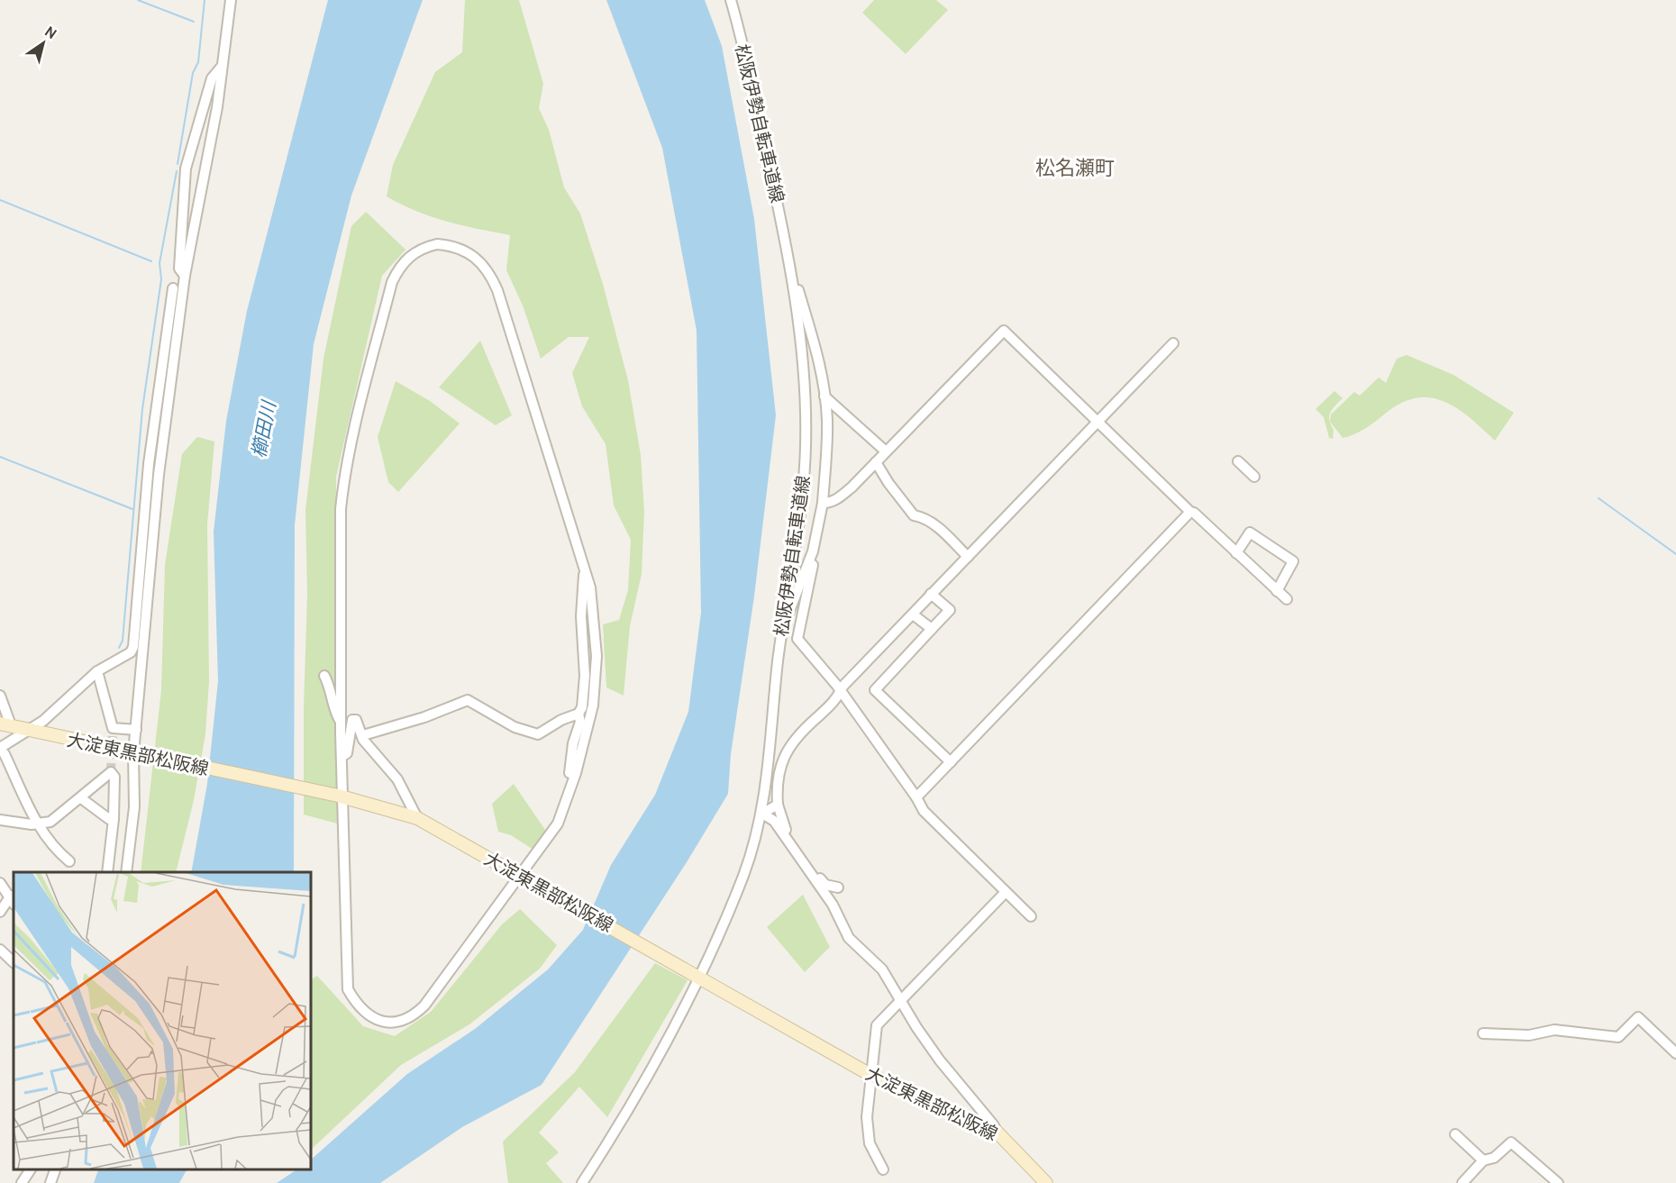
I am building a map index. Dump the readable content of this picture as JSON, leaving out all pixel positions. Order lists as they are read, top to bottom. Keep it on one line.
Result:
{"streets":{"main road":["大淀東黒部松阪線"],"street":["松阪伊勢自転車道線"]},"crossings":[["松阪伊勢自転車道線","大淀東黒部松阪線"]],"districts":["松名瀬町"],"water":["櫛田川"],"north":"top right"}
